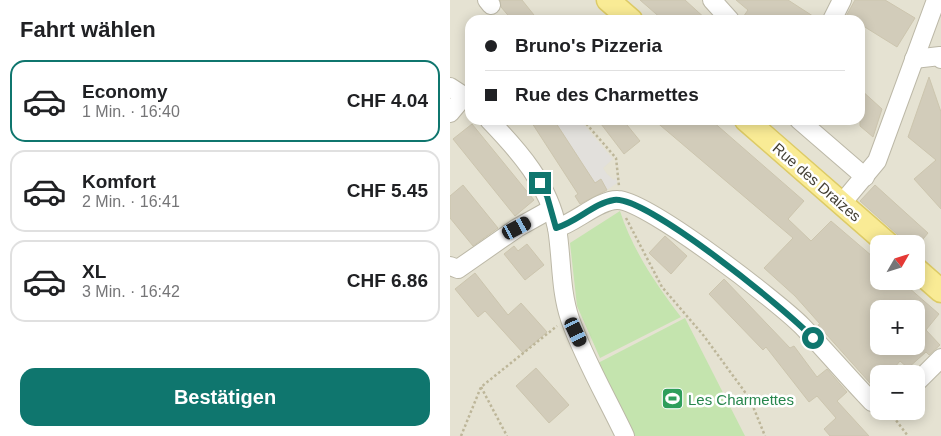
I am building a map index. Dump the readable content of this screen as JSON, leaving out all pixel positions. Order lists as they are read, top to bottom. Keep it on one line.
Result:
{"streets":{"main road":["Rue des Draizes"]},"places":{"sports":["Les Charmettes"]},"north":"top right","page":{"heading":"Fahrt wählen","banner":["Bruno's Pizzeria","Rue des Charmettes"],"list":[{"name":"Economy","note":"1 Min. · 16:40","value":"CHF 4.04"},{"name":"Komfort","note":"2 Min. · 16:41","value":"CHF 5.45"},{"name":"XL","note":"3 Min. · 16:42","value":"CHF 6.86"}],"map_buttons":["+","−"],"buttons":"Bestätigen"}}
